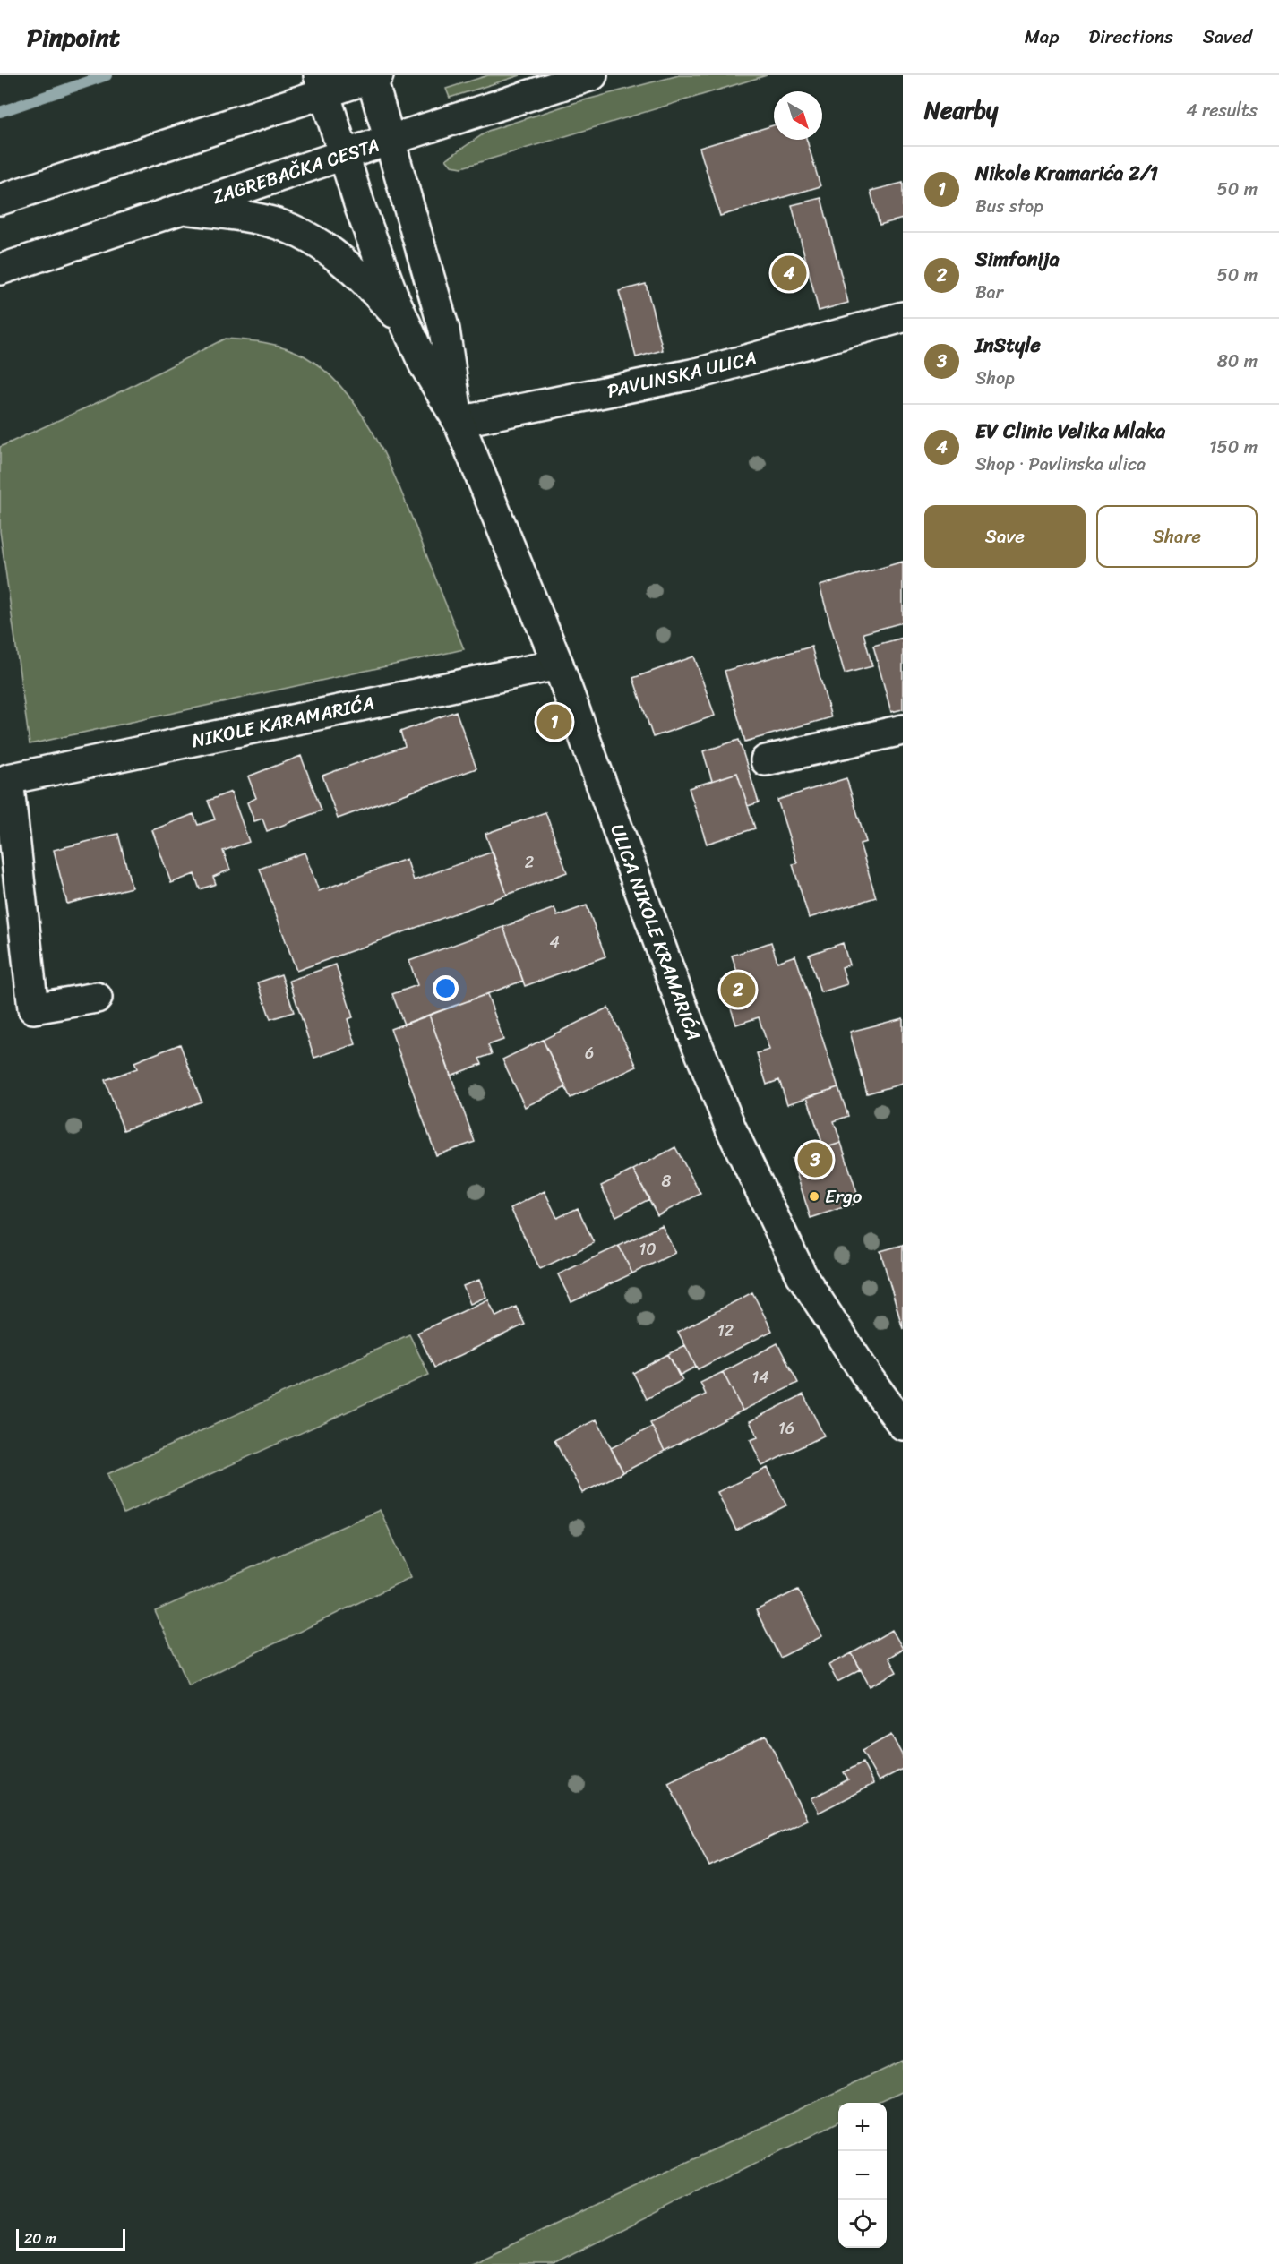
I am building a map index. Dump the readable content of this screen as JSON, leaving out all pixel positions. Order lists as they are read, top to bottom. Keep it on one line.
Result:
{"streets":{"main road":["ZAGREBAČKA CESTA","PAVLINSKA ULICA","NIKOLE KARAMARIĆA","ULICA NIKOLE KRAMARIĆA"]},"crossings":[["ZAGREBAČKA CESTA","ULICA NIKOLE KRAMARIĆA"],["PAVLINSKA ULICA","ULICA NIKOLE KRAMARIĆA"],["NIKOLE KARAMARIĆA","ULICA NIKOLE KRAMARIĆA"]],"places":["Ergo"],"house_numbers":["2","4","6","8","10","12","14","16"],"scale_bar":"20 m","north":"bottom right","page":{"header":"Pinpoint","nav":["Map","Directions","Saved"],"heading":["Nearby","4 results"],"list":[{"mark":"1","name":"Nikole Kramarića 2/1","note":"Bus stop","value":"50 m"},{"mark":"2","name":"Simfonija","note":"Bar","value":"50 m"},{"mark":"3","name":"InStyle","note":"Shop","value":"80 m"},{"mark":"4","name":"EV Clinic Velika Mlaka","note":"Shop · Pavlinska ulica","value":"150 m"}],"pins":["4","1","2","3"],"buttons":["Save","Share"],"map_buttons":["+","−"],"scale":"20 m"}}
